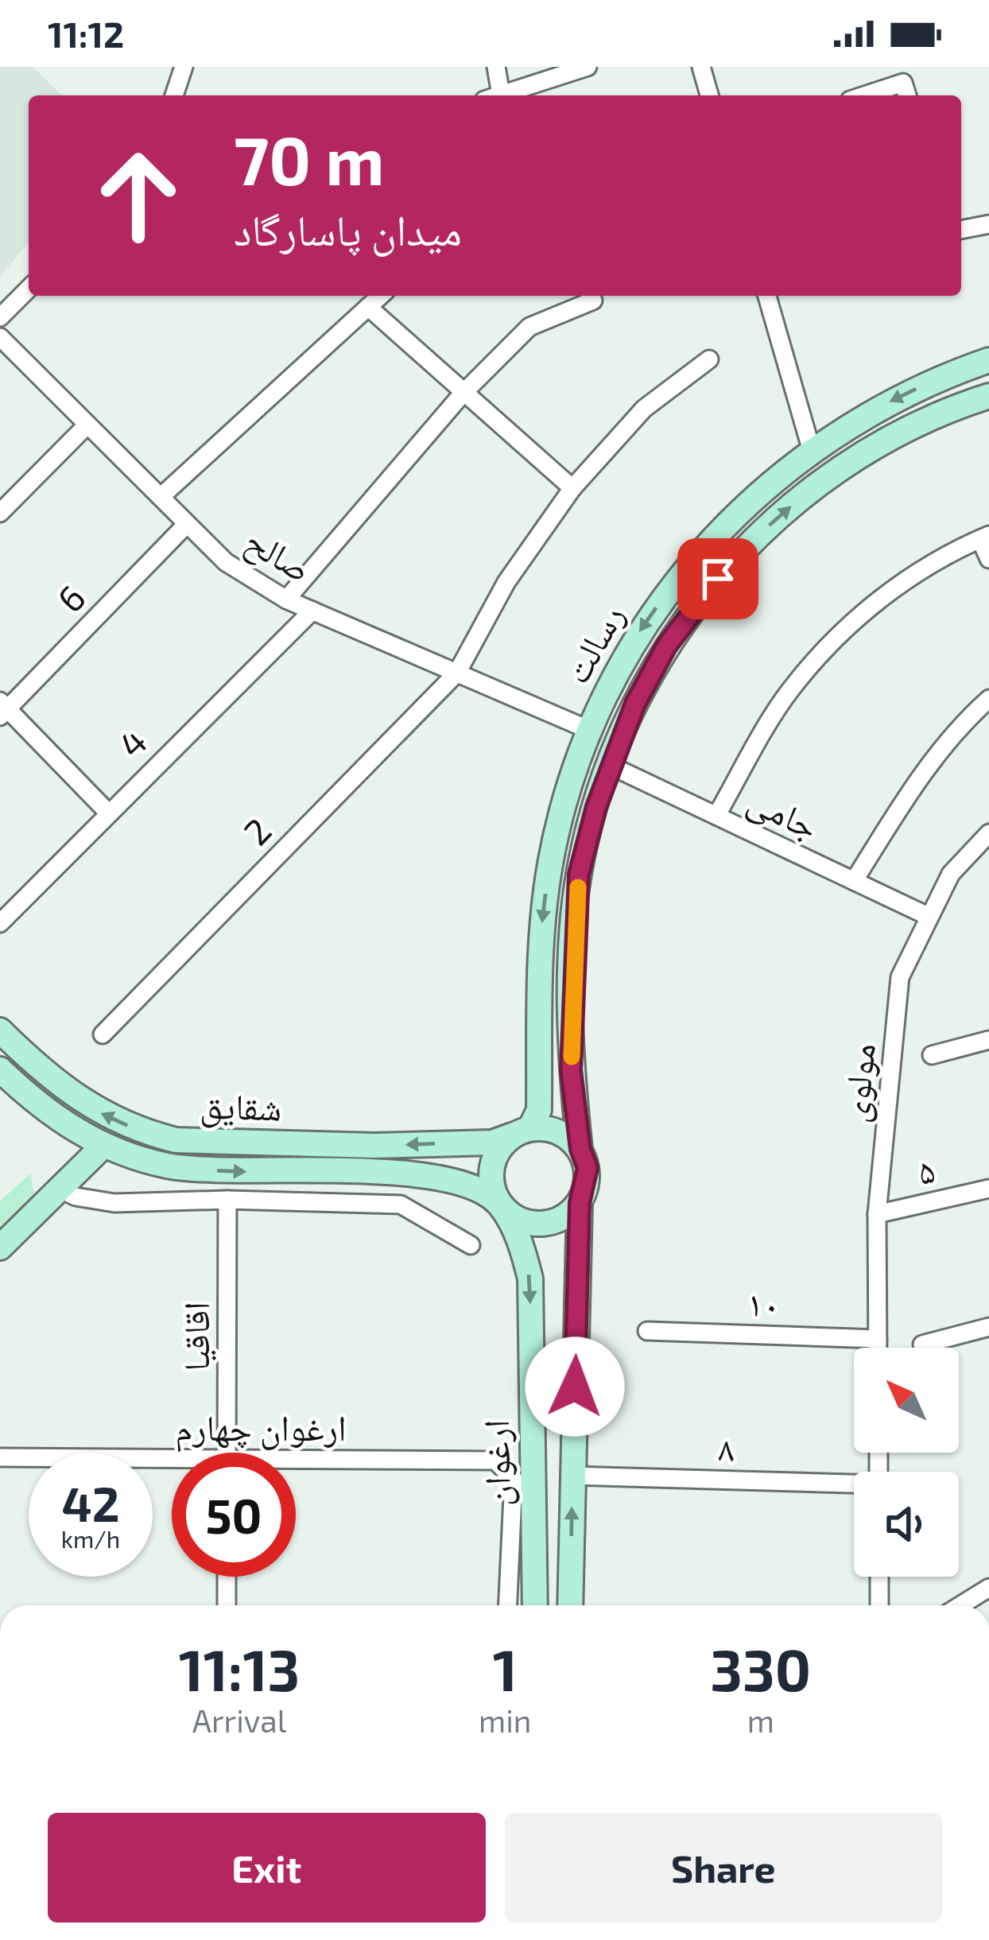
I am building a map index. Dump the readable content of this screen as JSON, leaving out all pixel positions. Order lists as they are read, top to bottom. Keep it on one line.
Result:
{"streets":{"main road":["رسالت","شقایق","ارغوان"],"street":["صالح","6","4","جامی","2","مولوی","۵","۱۰","اقاقیا","ارغوان چهارم","۸"]},"crossings":[["صالح","6"],["صالح","رسالت"],["صالح","4"],["صالح","2"],["رسالت","جامی"],["رسالت","شقایق"],["رسالت","ارغوان"],["جامی","مولوی"],["مولوی","۵"],["مولوی","۱۰"],["شقایق","ارغوان"],["۸","ارغوان"]],"north":"top left","page":{"status":"11:12","turn":["70 m","میدان پاسارگاد"],"speed":"42 km/h","limit":"50","eta":["11:13","Arrival","1","min","330","m"],"buttons":["Exit","Share"]}}
